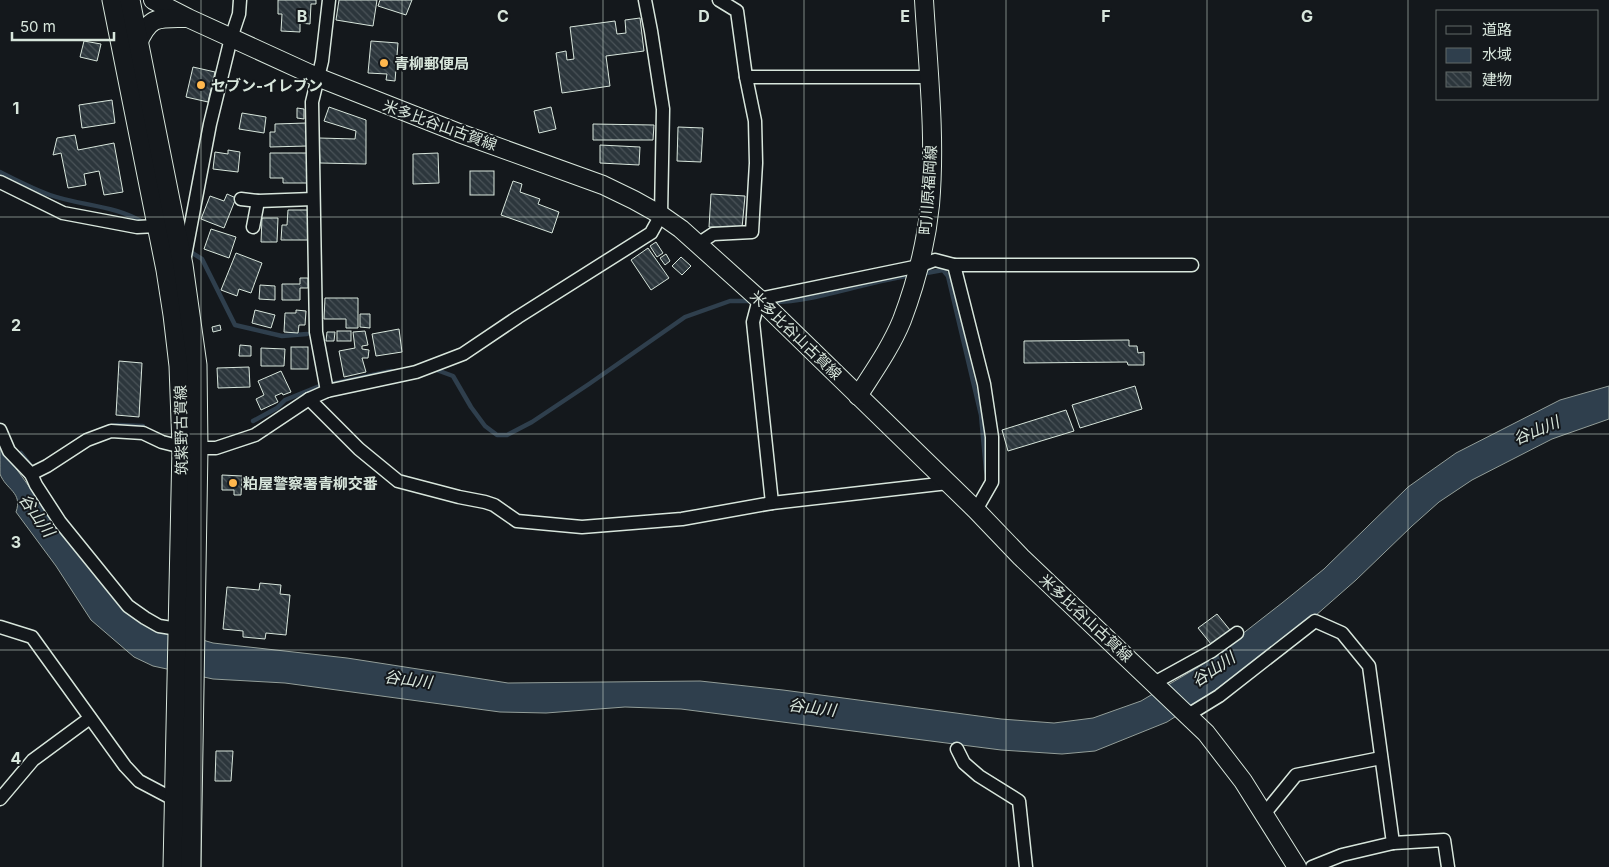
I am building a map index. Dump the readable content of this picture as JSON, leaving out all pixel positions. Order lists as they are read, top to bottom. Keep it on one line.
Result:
{"streets":{"main road":["米多比谷山古賀線","町川原福岡線","筑紫野古賀線"]},"crossings":[["米多比谷山古賀線","町川原福岡線"]],"water":["谷山川"],"places":["青柳郵便局","セブン-イレブン","粕屋警察署青柳交番"],"legend":["道路","水域","建物"],"scale_bar":"50 m","grid":{"columns":["B","C","D","E","F","G"],"rows":["1","2","3","4"]}}
